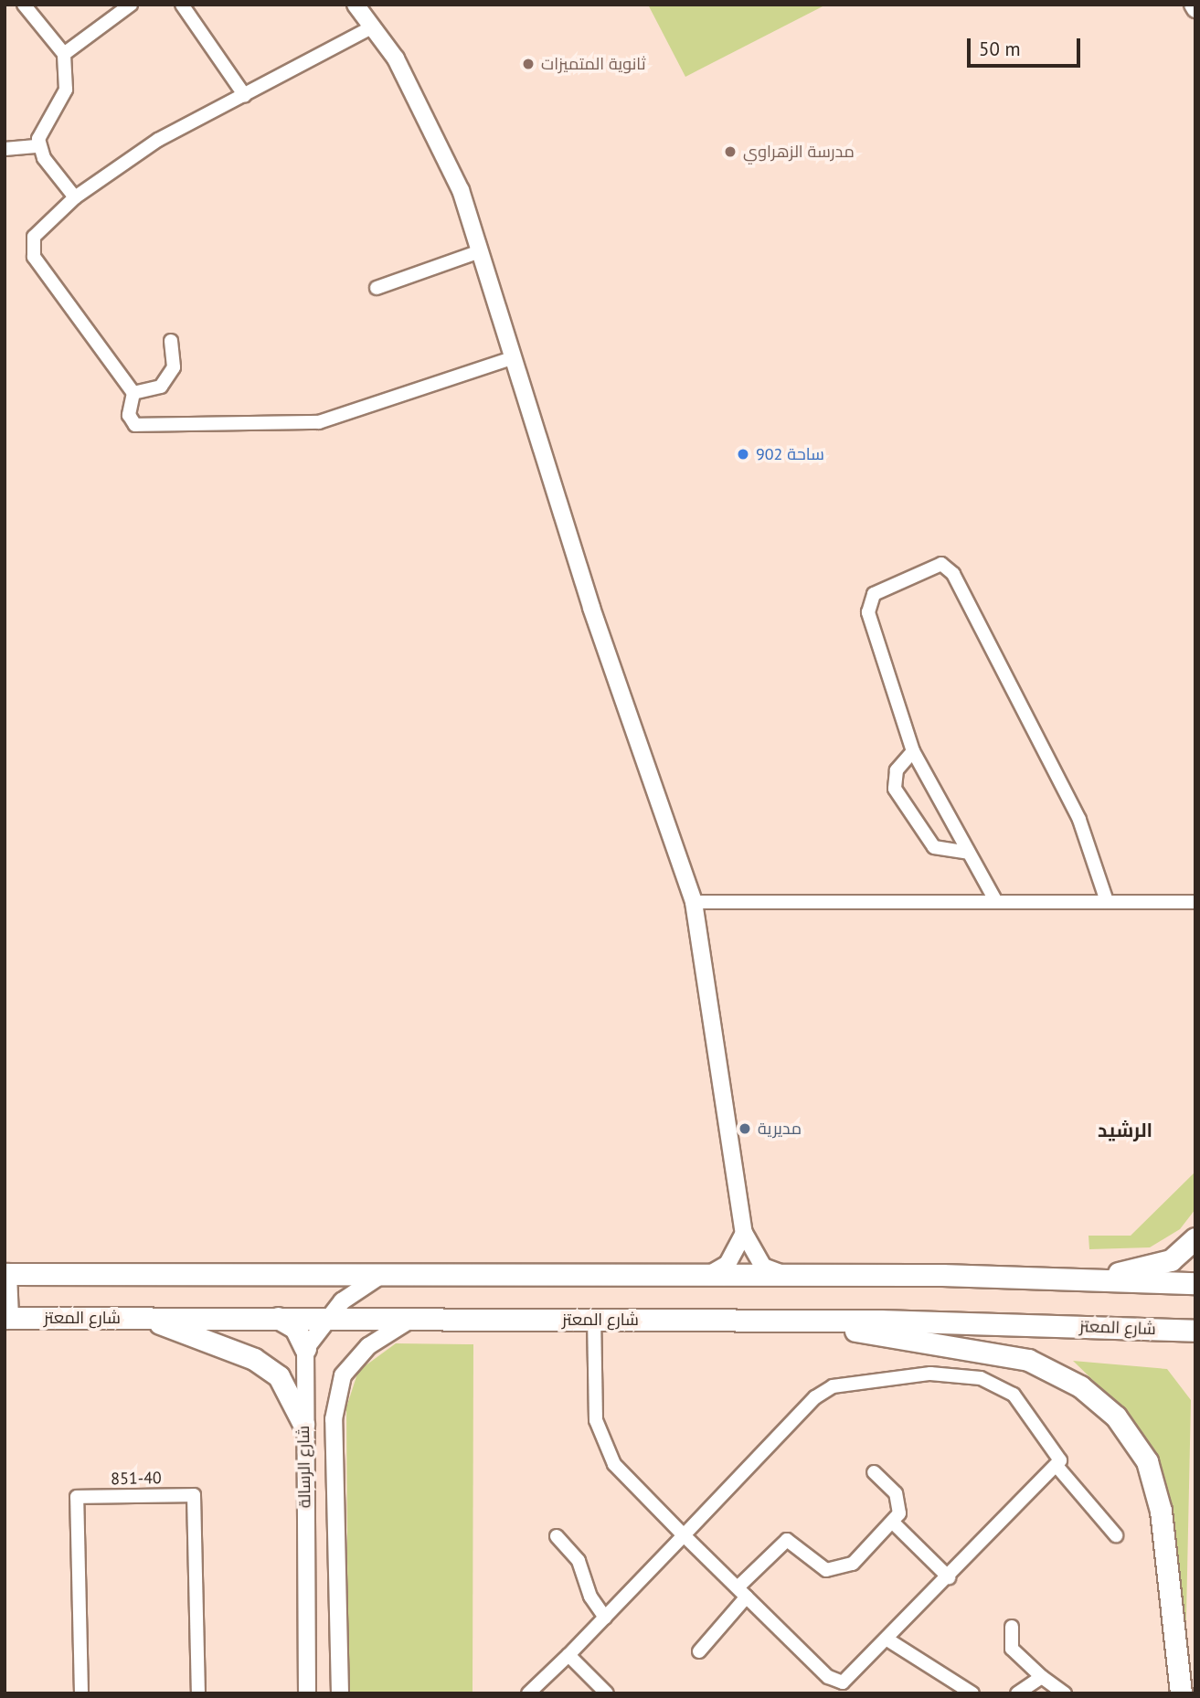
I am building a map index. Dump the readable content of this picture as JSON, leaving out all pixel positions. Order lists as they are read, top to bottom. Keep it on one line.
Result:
{"streets":{"main road":["شارع المعتز"],"street":["شارع الرسالة","851-40"]},"crossings":[["شارع المعتز","شارع الرسالة"]],"districts":["الرشيد"],"places":["ثانوية المتميزات","مدرسة الزهراوي","ساحة 902","مديرية"],"scale_bar":"50 m"}
